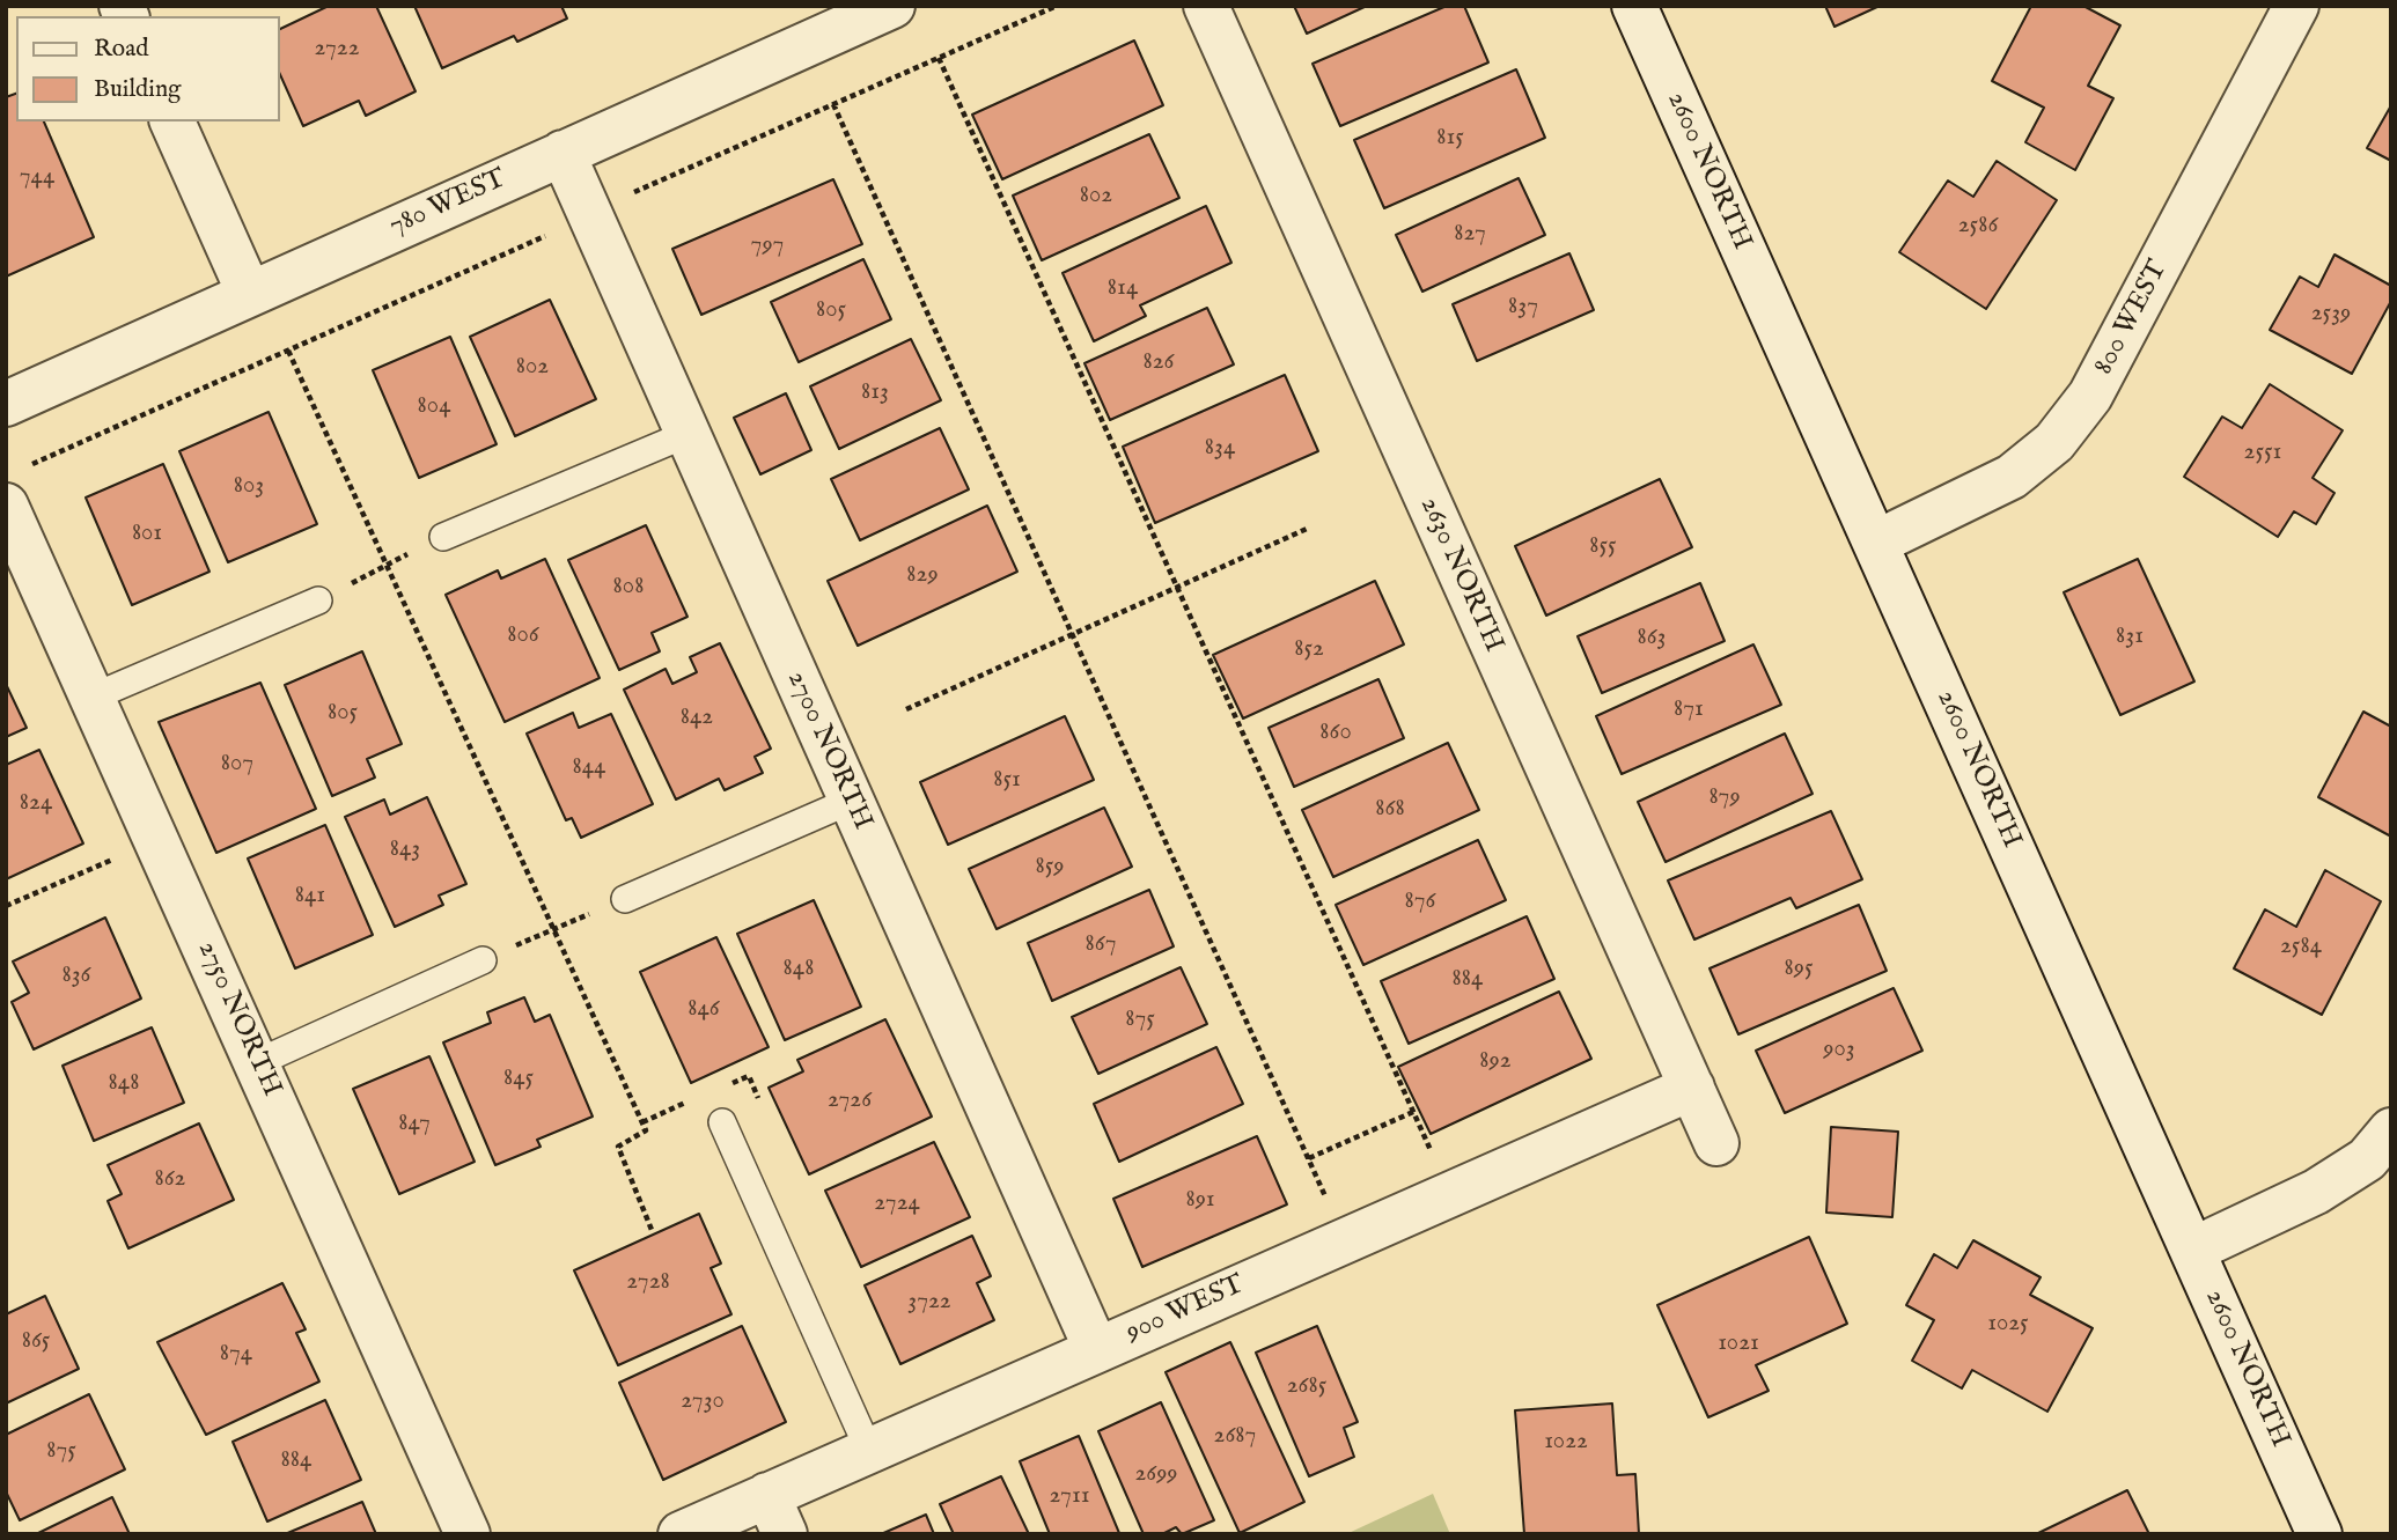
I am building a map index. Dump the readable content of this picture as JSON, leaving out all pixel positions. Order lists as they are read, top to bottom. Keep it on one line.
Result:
{"streets":{"street":["2600 NORTH","780 WEST","800 WEST","2630 NORTH","2700 NORTH","2750 NORTH","900 WEST"]},"crossings":[["2600 NORTH","800 WEST"],["780 WEST","2700 NORTH"],["2630 NORTH","900 WEST"],["2700 NORTH","900 WEST"]],"house_numbers":["2722","815","744","802","2586","827","797","814","837","805","2539","826","802","813","804","834","2551","803","801","855","829","808","806","831","863","852","871","805","842","860","807","844","851","879","824","868","843","859","841","876","867","2584","848","895","836","884","846","875","903","892","845","848","2726","847","862","891","2724","2728","3722","1025","865","1021","874","2685","2730","2687","1022","875","884","2699","2711"],"legend":["Road","Building"]}
